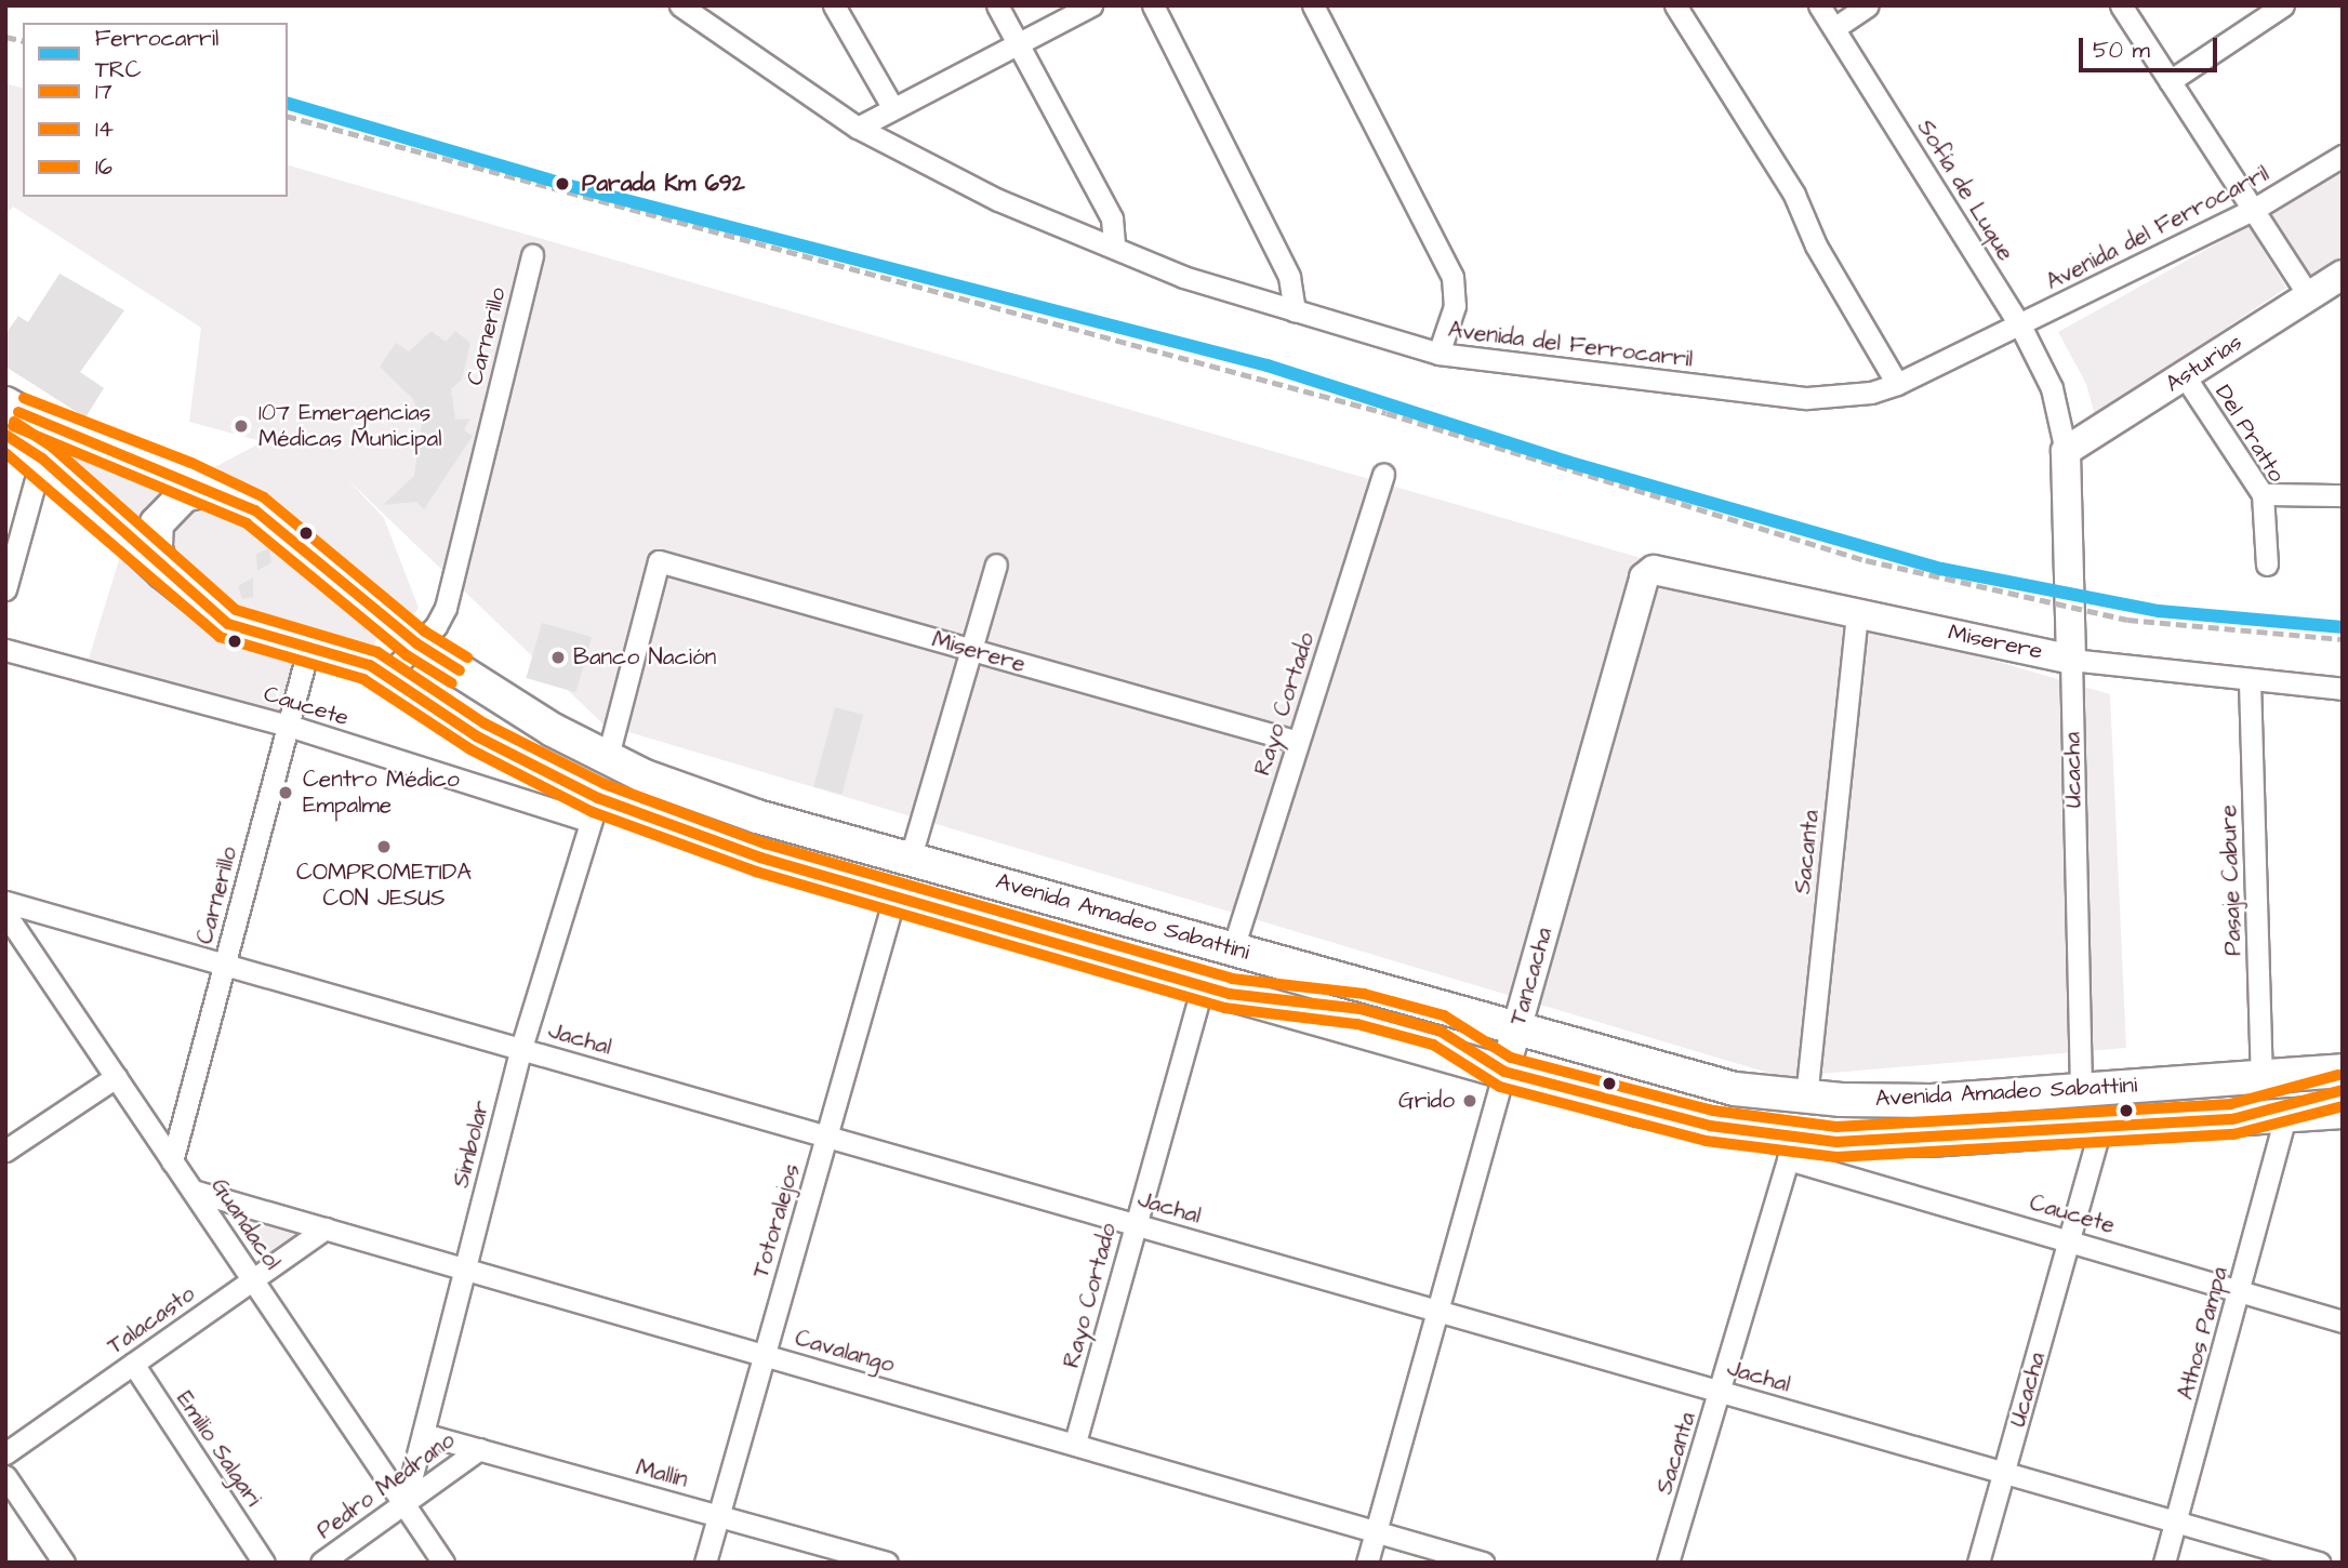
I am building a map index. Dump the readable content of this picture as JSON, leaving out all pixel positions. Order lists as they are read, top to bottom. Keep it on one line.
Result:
{"streets":{"main road":["Avenida Amadeo Sabattini"],"street":["Sofía de Luque","Avenida del Ferrocarril","Carnerillo","Asturias","Del Pratto","Miserere","Rayo Cortado","Caucete","Ucacha","Sacanta","Pasaje Cabure","Tancacha","Jachal","Simbolar","Totoralejos","Guandacol","Talacasto","Athos Pampa","Cavalango","Emilio Salgari","Mallín","Pedro Medrano"]},"crossings":[["Sofía de Luque","Avenida del Ferrocarril"],["Sofía de Luque","Asturias"],["Sofía de Luque","Ucacha"],["Carnerillo","Caucete"],["Carnerillo","Avenida Amadeo Sabattini"],["Carnerillo","Jachal"],["Carnerillo","Guandacol"],["Asturias","Del Pratto"],["Asturias","Ucacha"],["Miserere","Rayo Cortado"],["Miserere","Ucacha"],["Miserere","Sacanta"],["Miserere","Pasaje Cabure"],["Miserere","Avenida Amadeo Sabattini"],["Miserere","Tancacha"],["Rayo Cortado","Avenida Amadeo Sabattini"],["Rayo Cortado","Jachal"],["Rayo Cortado","Cavalango"],["Caucete","Ucacha"],["Caucete","Sacanta"],["Caucete","Avenida Amadeo Sabattini"],["Caucete","Simbolar"],["Caucete","Athos Pampa"],["Ucacha","Avenida Amadeo Sabattini"],["Ucacha","Jachal"],["Sacanta","Avenida Amadeo Sabattini"],["Sacanta","Jachal"],["Pasaje Cabure","Avenida Amadeo Sabattini"],["Avenida Amadeo Sabattini","Tancacha"],["Avenida Amadeo Sabattini","Simbolar"],["Avenida Amadeo Sabattini","Totoralejos"],["Avenida Amadeo Sabattini","Athos Pampa"],["Tancacha","Jachal"],["Tancacha","Cavalango"],["Jachal","Simbolar"],["Jachal","Totoralejos"],["Jachal","Athos Pampa"],["Simbolar","Guandacol"],["Simbolar","Cavalango"],["Simbolar","Mallín"],["Simbolar","Pedro Medrano"],["Totoralejos","Cavalango"],["Totoralejos","Mallín"],["Guandacol","Talacasto"],["Guandacol","Cavalango"],["Guandacol","Pedro Medrano"],["Talacasto","Cavalango"],["Talacasto","Emilio Salgari"],["Mallín","Pedro Medrano"]],"places":["Parada Km 692","107 Emergencias Médicas Municipal","Banco Nación","Centro Médico Empalme","COMPROMETIDA CON JESUS","Grido"],"lines":["rail line TRC","transit line 16","transit line 17","transit line 14"],"legend":["Ferrocarril TRC","17","14","16"],"scale_bar":"50 m"}
